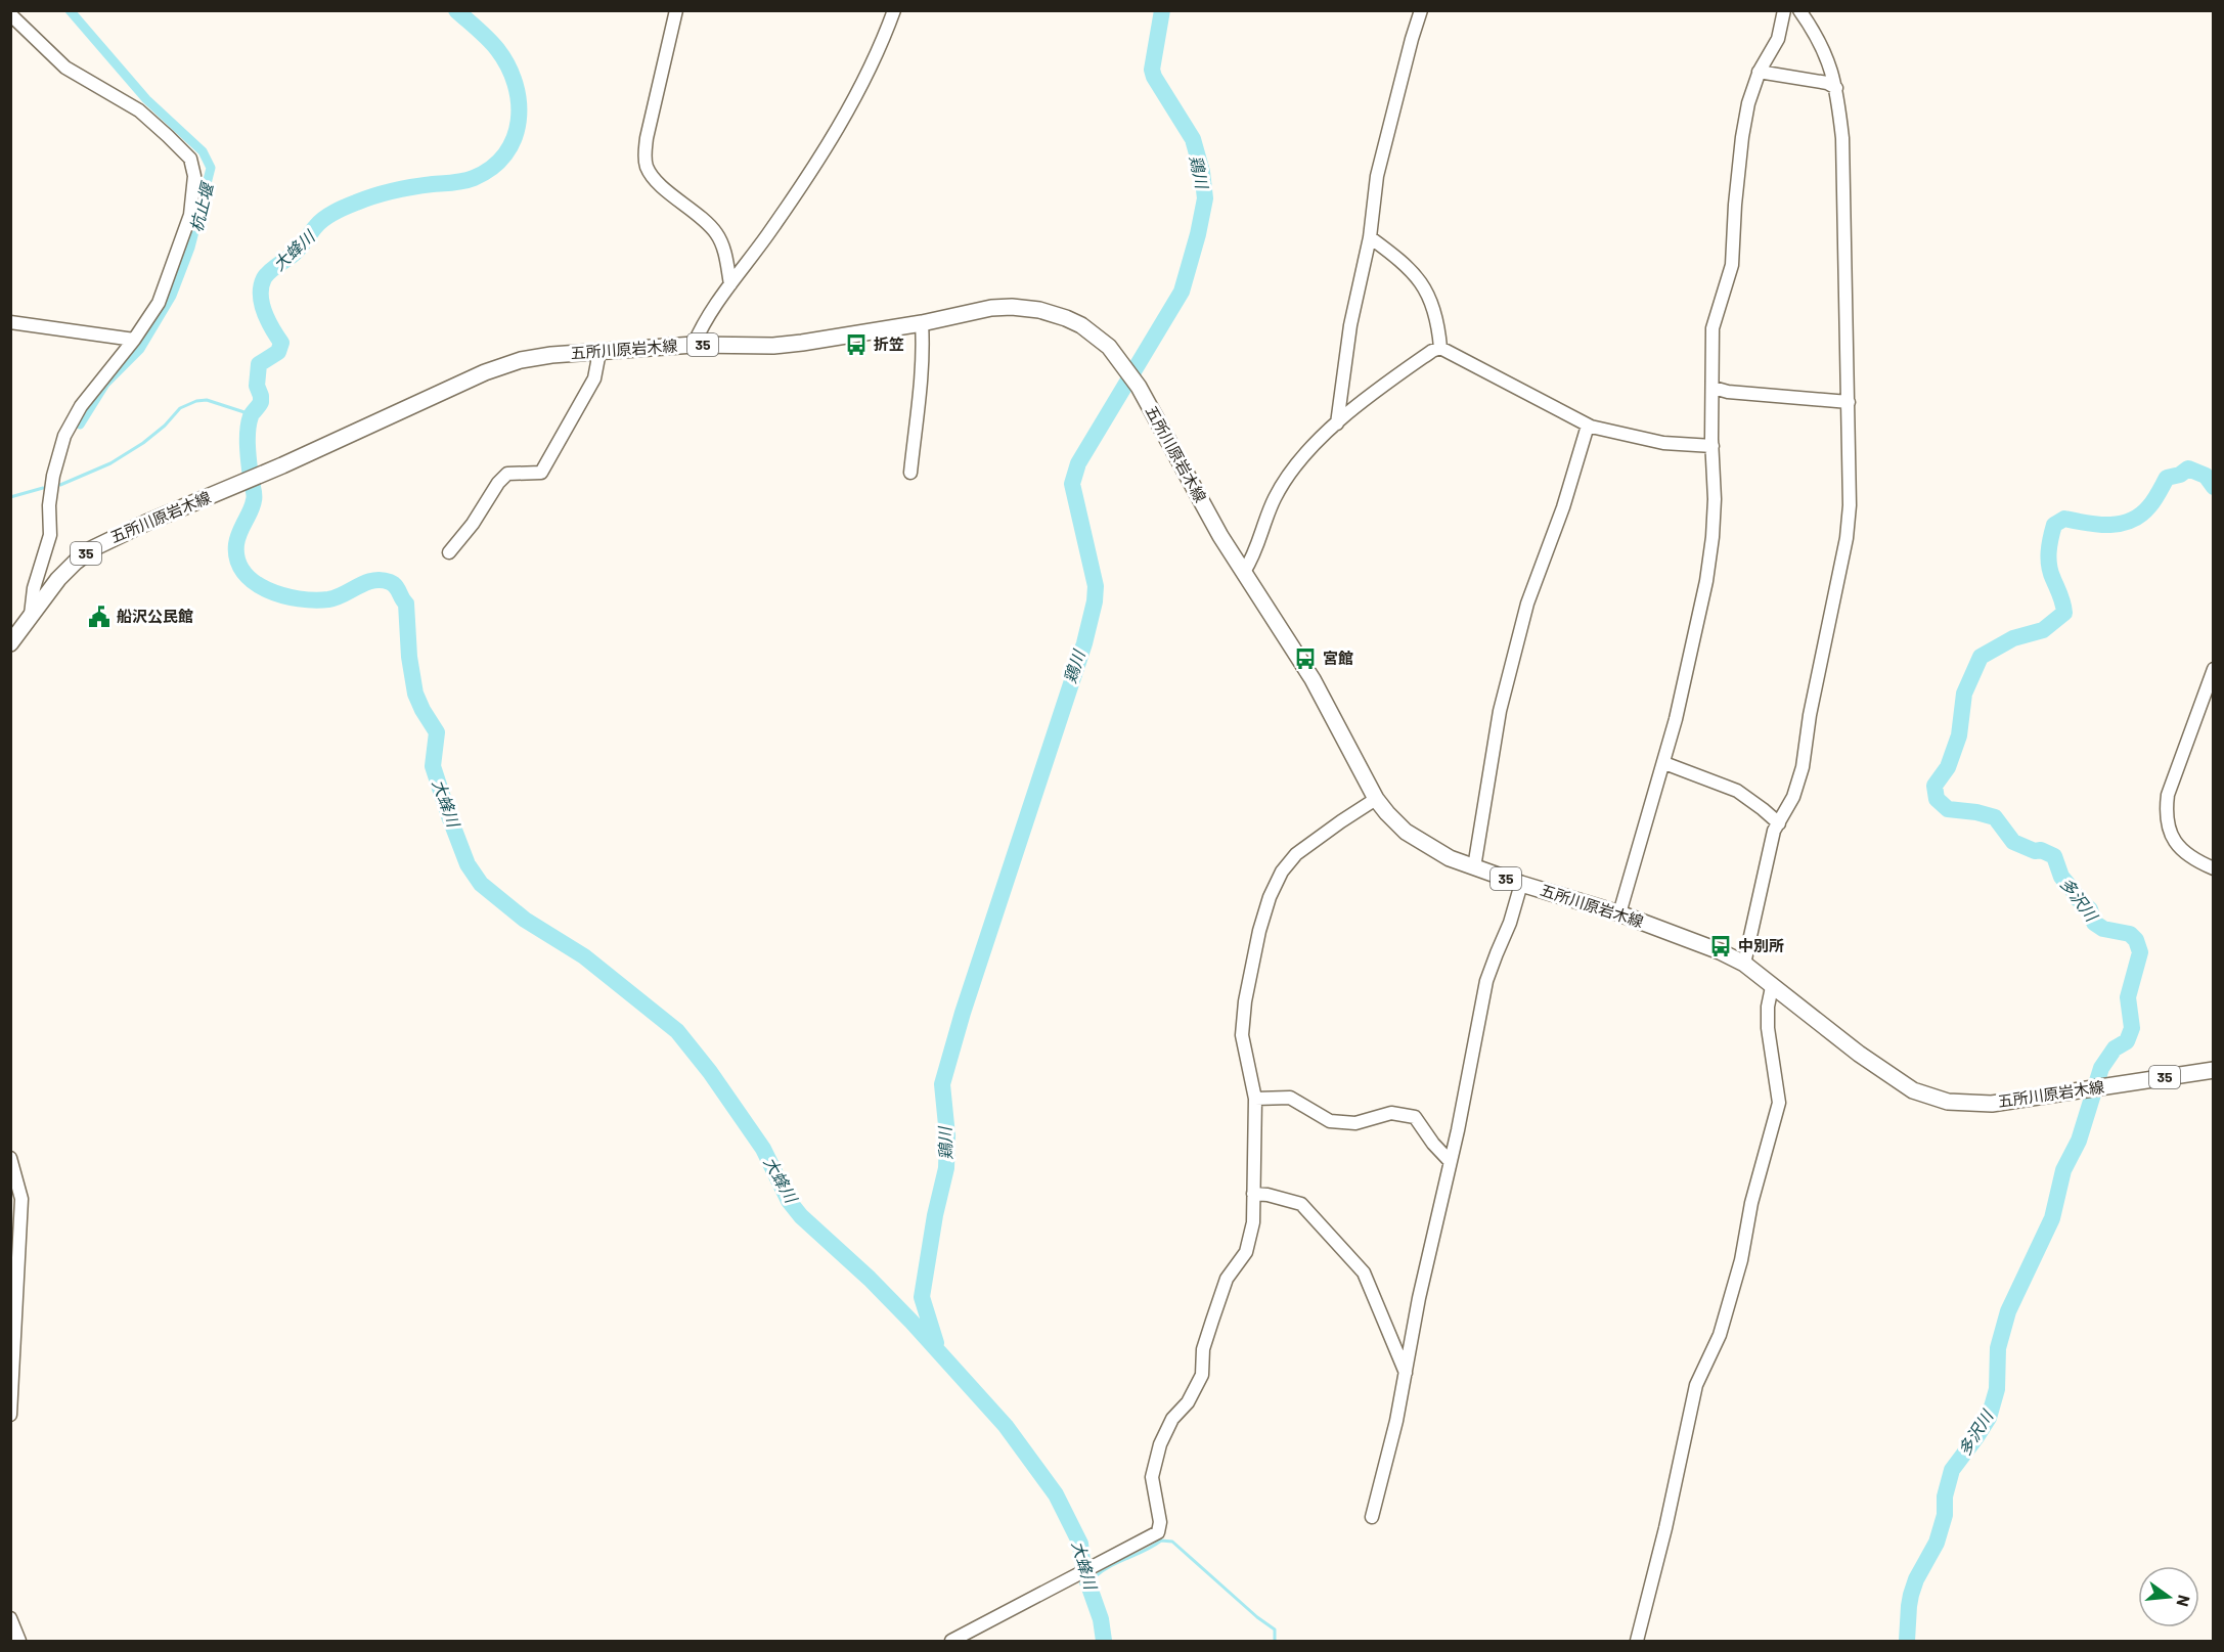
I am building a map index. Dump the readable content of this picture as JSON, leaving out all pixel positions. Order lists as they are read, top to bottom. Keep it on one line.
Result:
{"streets":{"main road":["35","五所川原岩木線"]},"water":["鶏川","杭止堰","大蜂川","多沢川"],"places":{"bus stop":["折笠","宮館","中別所"],"public building":["船沢公民館"]},"north":"right"}
